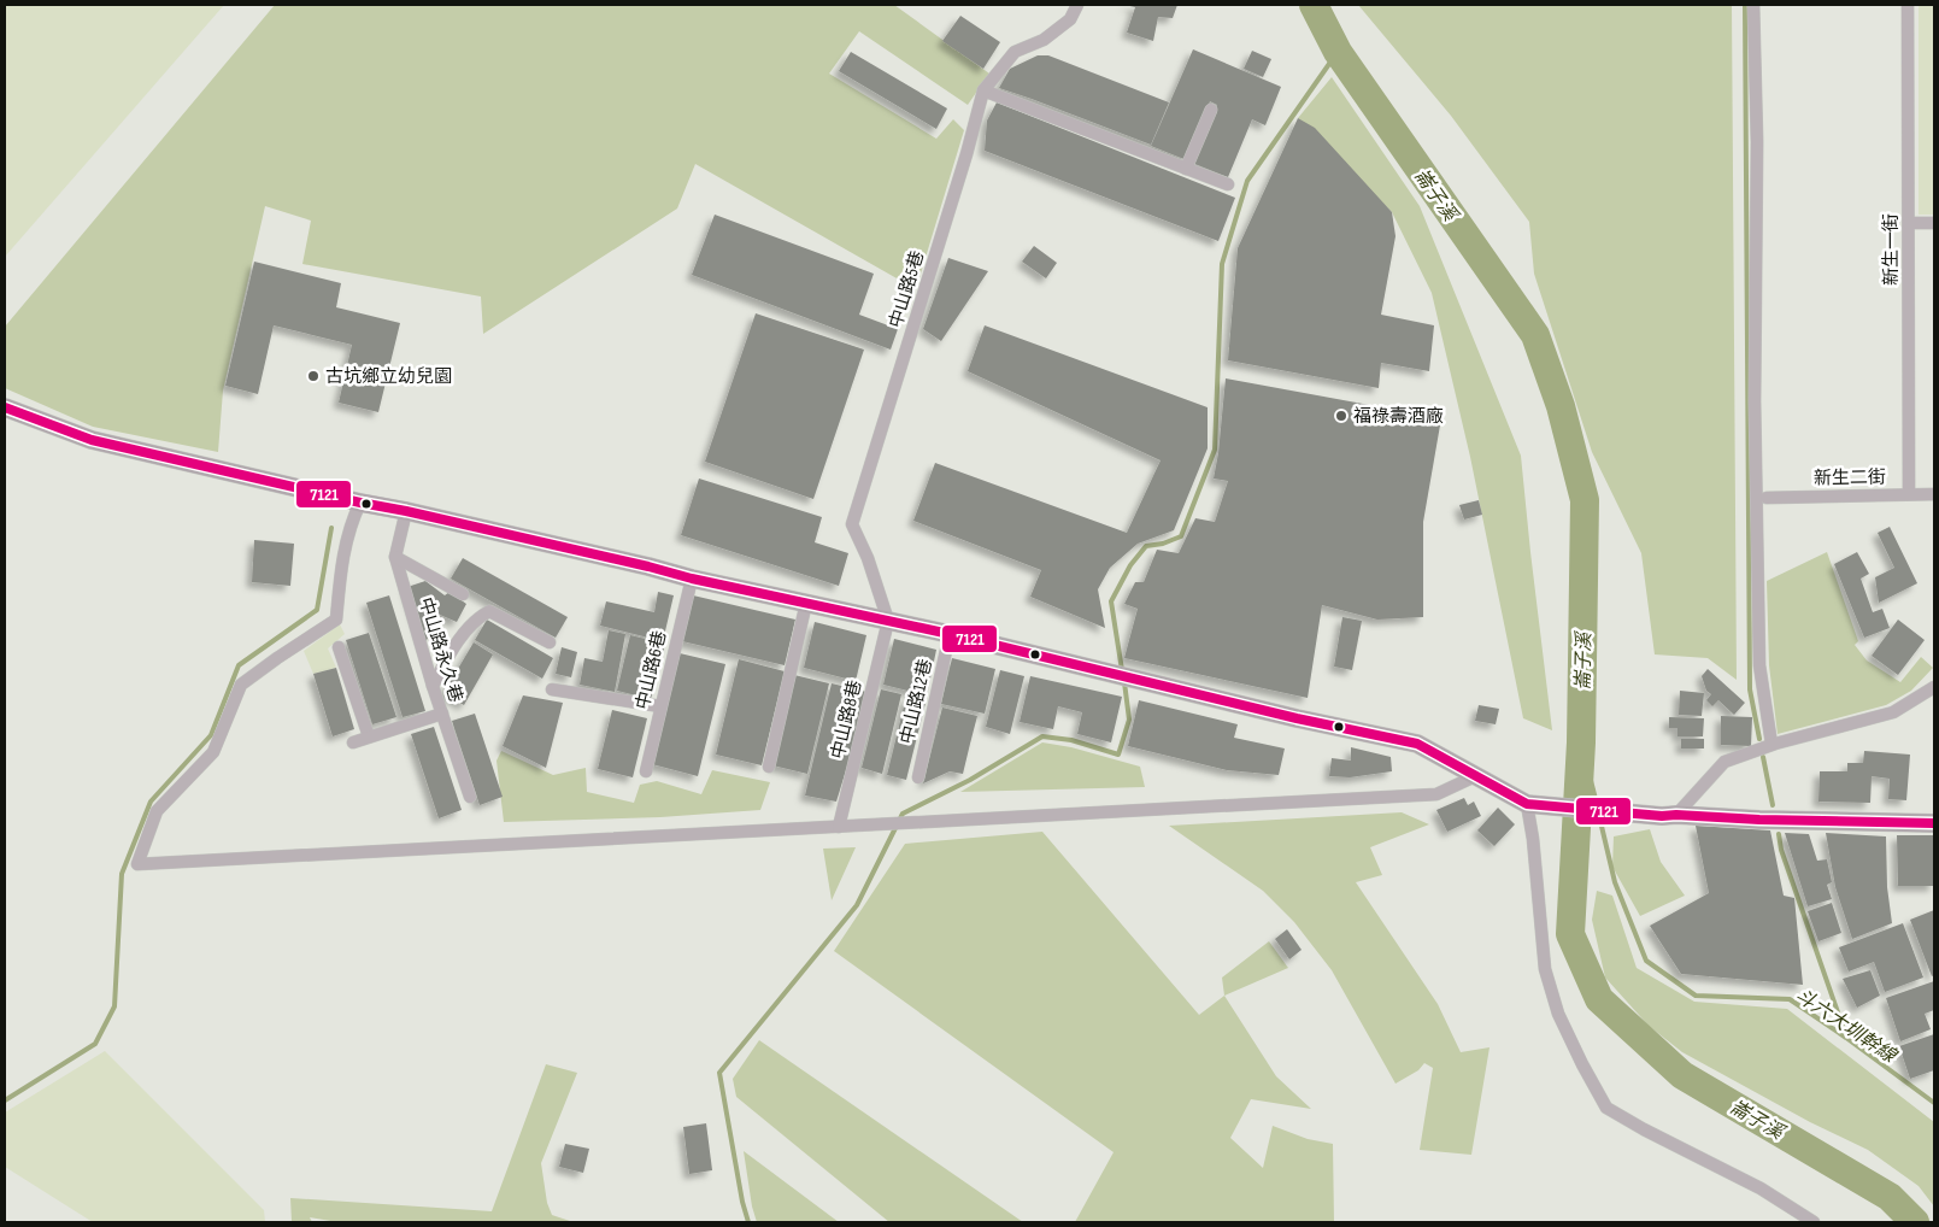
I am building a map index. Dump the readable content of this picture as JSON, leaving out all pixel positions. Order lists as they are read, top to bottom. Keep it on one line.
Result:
{"streets":{"street":["新生一街","中山路5巷","新生二街","中山路永久巷","中山路6巷","中山路12巷","中山路8巷"]},"crossings":[["新生一街","新生二街"],["中山路5巷","中山路8巷"]],"water":["崙子溪","斗六大圳幹線"],"places":["古坑鄉立幼兒園","福祿壽酒廠"],"lines":["transit line 7121"]}
